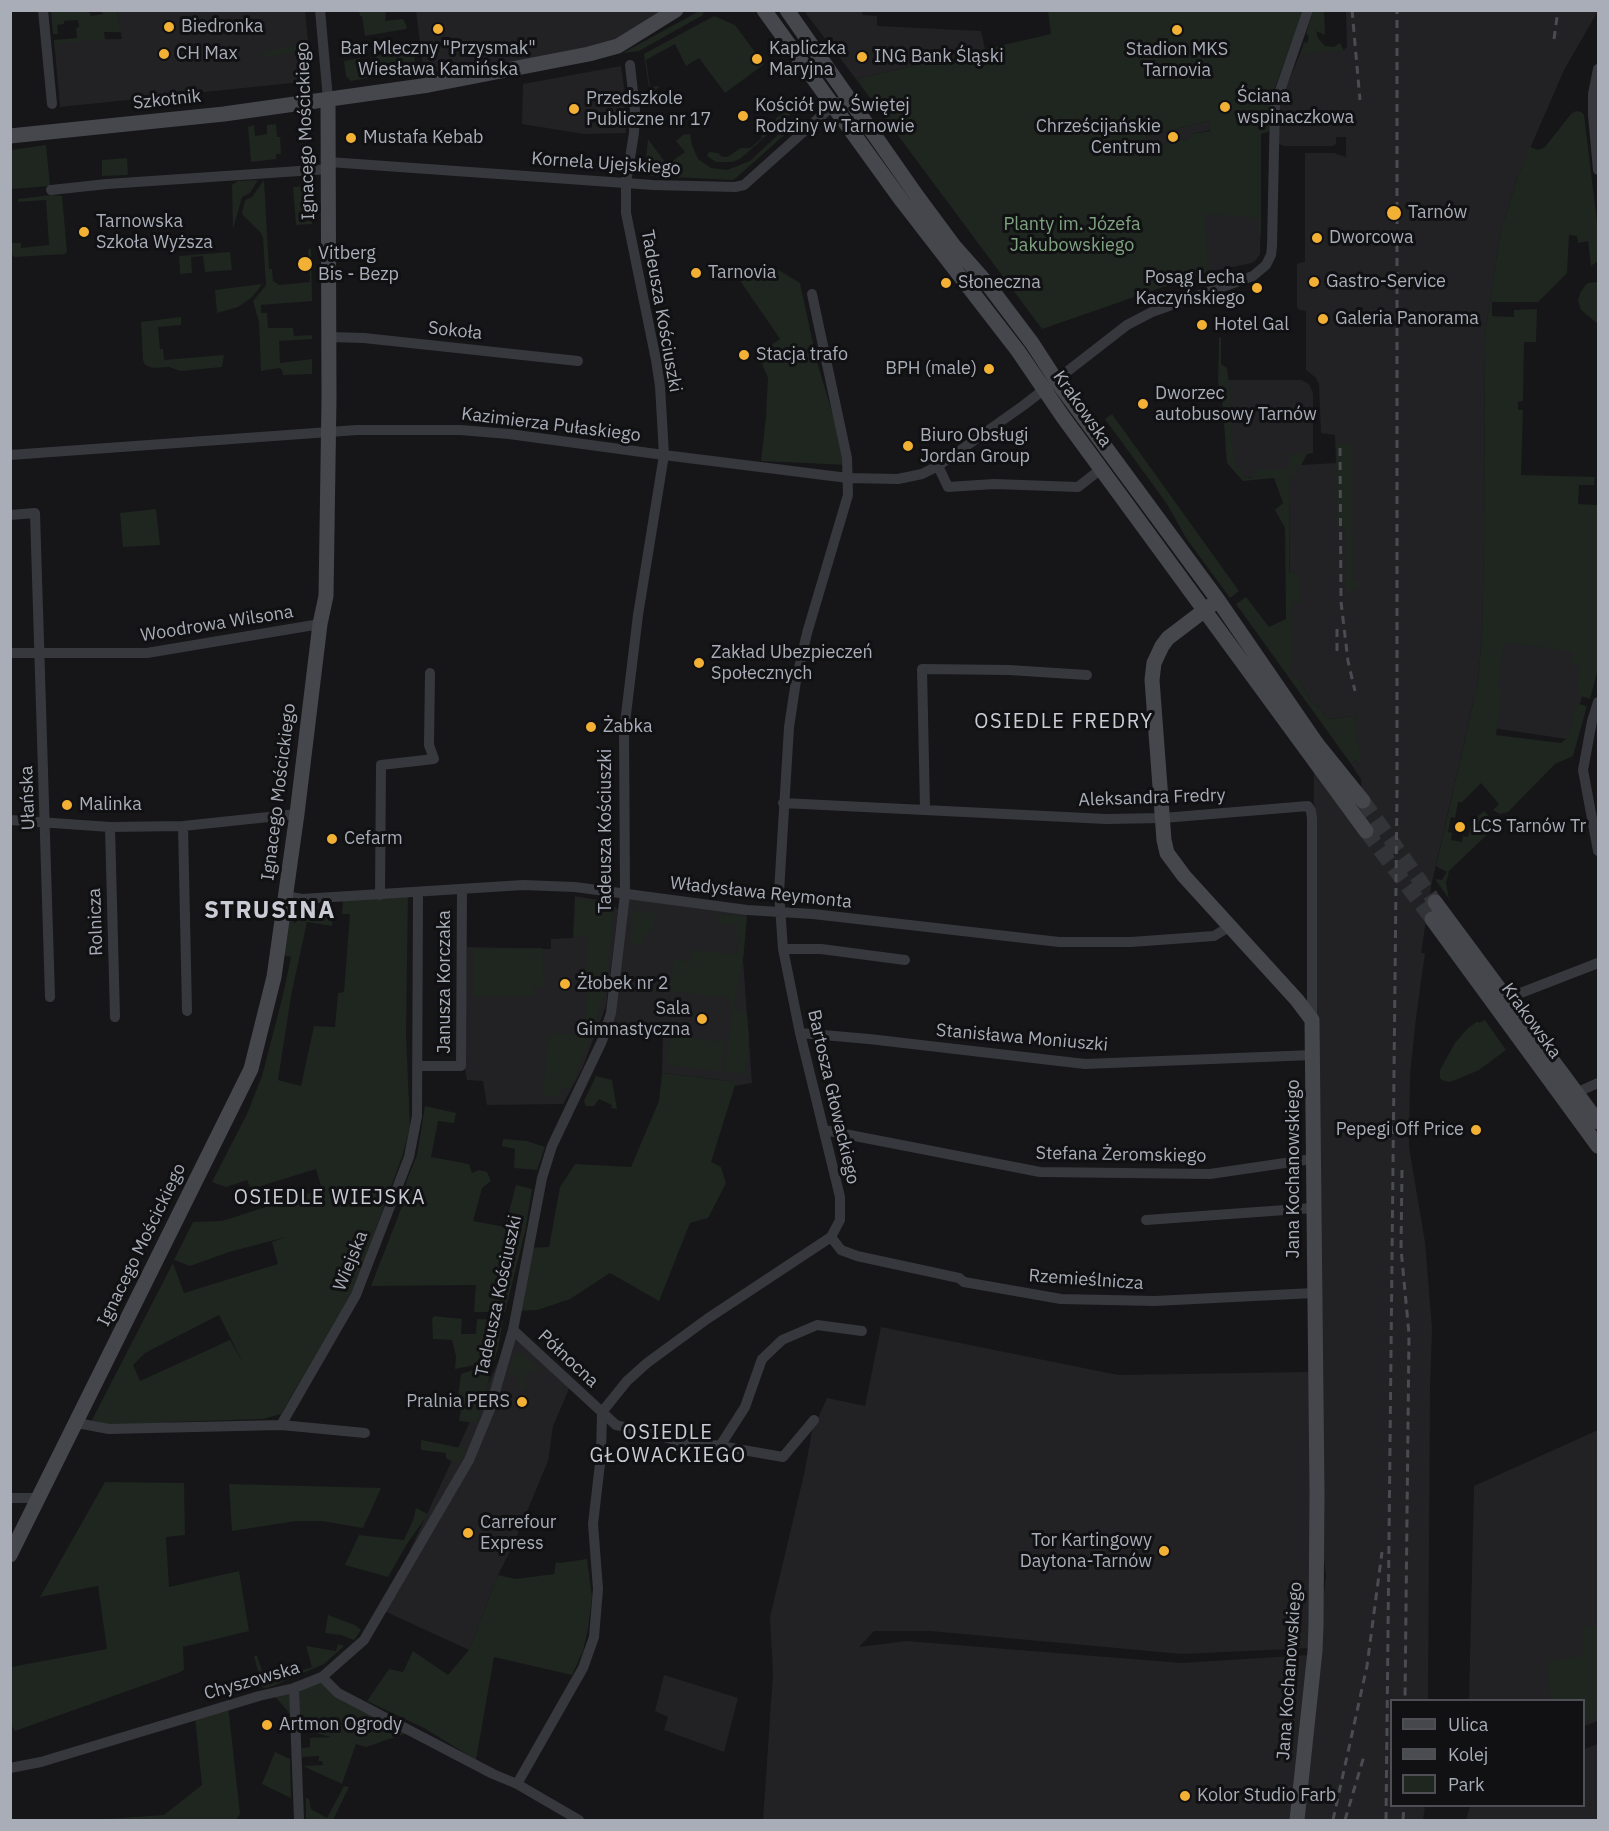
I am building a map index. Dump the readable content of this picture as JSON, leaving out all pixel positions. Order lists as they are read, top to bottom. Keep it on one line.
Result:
{"streets":{"street":["Szkotnik","Ignacego Mościckiego","Kornela Ujejskiego","Tadeusza Kościuszki","Sokoła","Krakowska","Kazimierza Pułaskiego","Woodrowa Wilsona","Ułańska","Aleksandra Fredry","Władysława Reymonta","Rolnicza","Janusza Korczaka","Stanisława Moniuszki","Bartosza Głowackiego","Stefana Żeromskiego","Jana Kochanowskiego","Wiejska","Rzemieślnicza","Północna","Chyszowska"]},"crossings":[["Szkotnik","Ignacego Mościckiego"],["Ignacego Mościckiego","Kornela Ujejskiego"],["Ignacego Mościckiego","Sokoła"],["Ignacego Mościckiego","Kazimierza Pułaskiego"],["Ignacego Mościckiego","Woodrowa Wilsona"],["Ignacego Mościckiego","Władysława Reymonta"],["Kornela Ujejskiego","Tadeusza Kościuszki"],["Kornela Ujejskiego","Krakowska"],["Tadeusza Kościuszki","Kazimierza Pułaskiego"],["Tadeusza Kościuszki","Władysława Reymonta"],["Tadeusza Kościuszki","Północna"],["Tadeusza Kościuszki","Chyszowska"],["Krakowska","Kazimierza Pułaskiego"],["Kazimierza Pułaskiego","Bartosza Głowackiego"],["Woodrowa Wilsona","Ułańska"],["Aleksandra Fredry","Bartosza Głowackiego"],["Aleksandra Fredry","Jana Kochanowskiego"],["Władysława Reymonta","Janusza Korczaka"],["Władysława Reymonta","Bartosza Głowackiego"],["Władysława Reymonta","Wiejska"],["Janusza Korczaka","Wiejska"],["Stanisława Moniuszki","Bartosza Głowackiego"],["Stanisława Moniuszki","Jana Kochanowskiego"],["Bartosza Głowackiego","Stefana Żeromskiego"],["Bartosza Głowackiego","Rzemieślnicza"],["Stefana Żeromskiego","Jana Kochanowskiego"],["Jana Kochanowskiego","Rzemieślnicza"]],"districts":["OSIEDLE FREDRY","STRUSINA","OSIEDLE WIEJSKA","OSIEDLE GŁOWACKIEGO"],"parks":["Planty im. Józefa Jakubowskiego"],"places":["Biedronka","Bar Mleczny \"Przysmak\" Wiesława Kamińska","Stadion MKS Tarnovia","CH Max","ING Bank Śląski","Kapliczka Maryjna","Ściana wspinaczkowa","Przedszkole Publiczne nr 17","Kościół pw. Świętej Rodziny w Tarnowie","Chrześcijańskie Centrum","Mustafa Kebab","Tarnów","Tarnowska Szkoła Wyższa","Dworcowa","Vitberg Bis - Bezp","Tarnovia","Gastro-Service","Słoneczna","Posąg Lecha Kaczyńskiego","Galeria Panorama","Hotel Gal","Stacja trafo","BPH (male)","Dworzec autobusowy Tarnów","Biuro Obsługi Jordan Group","Zakład Ubezpieczeń Społecznych","Żabka","Malinka","LCS Tarnów Tr","Cefarm","Żłobek nr 2","Sala Gimnastyczna","Pepegi Off Price","Pralnia PERS","Carrefour Express","Tor Kartingowy Daytona-Tarnów","Artmon Ogrody","Kolor Studio Farb"],"legend":["Ulica","Kolej","Park"]}
